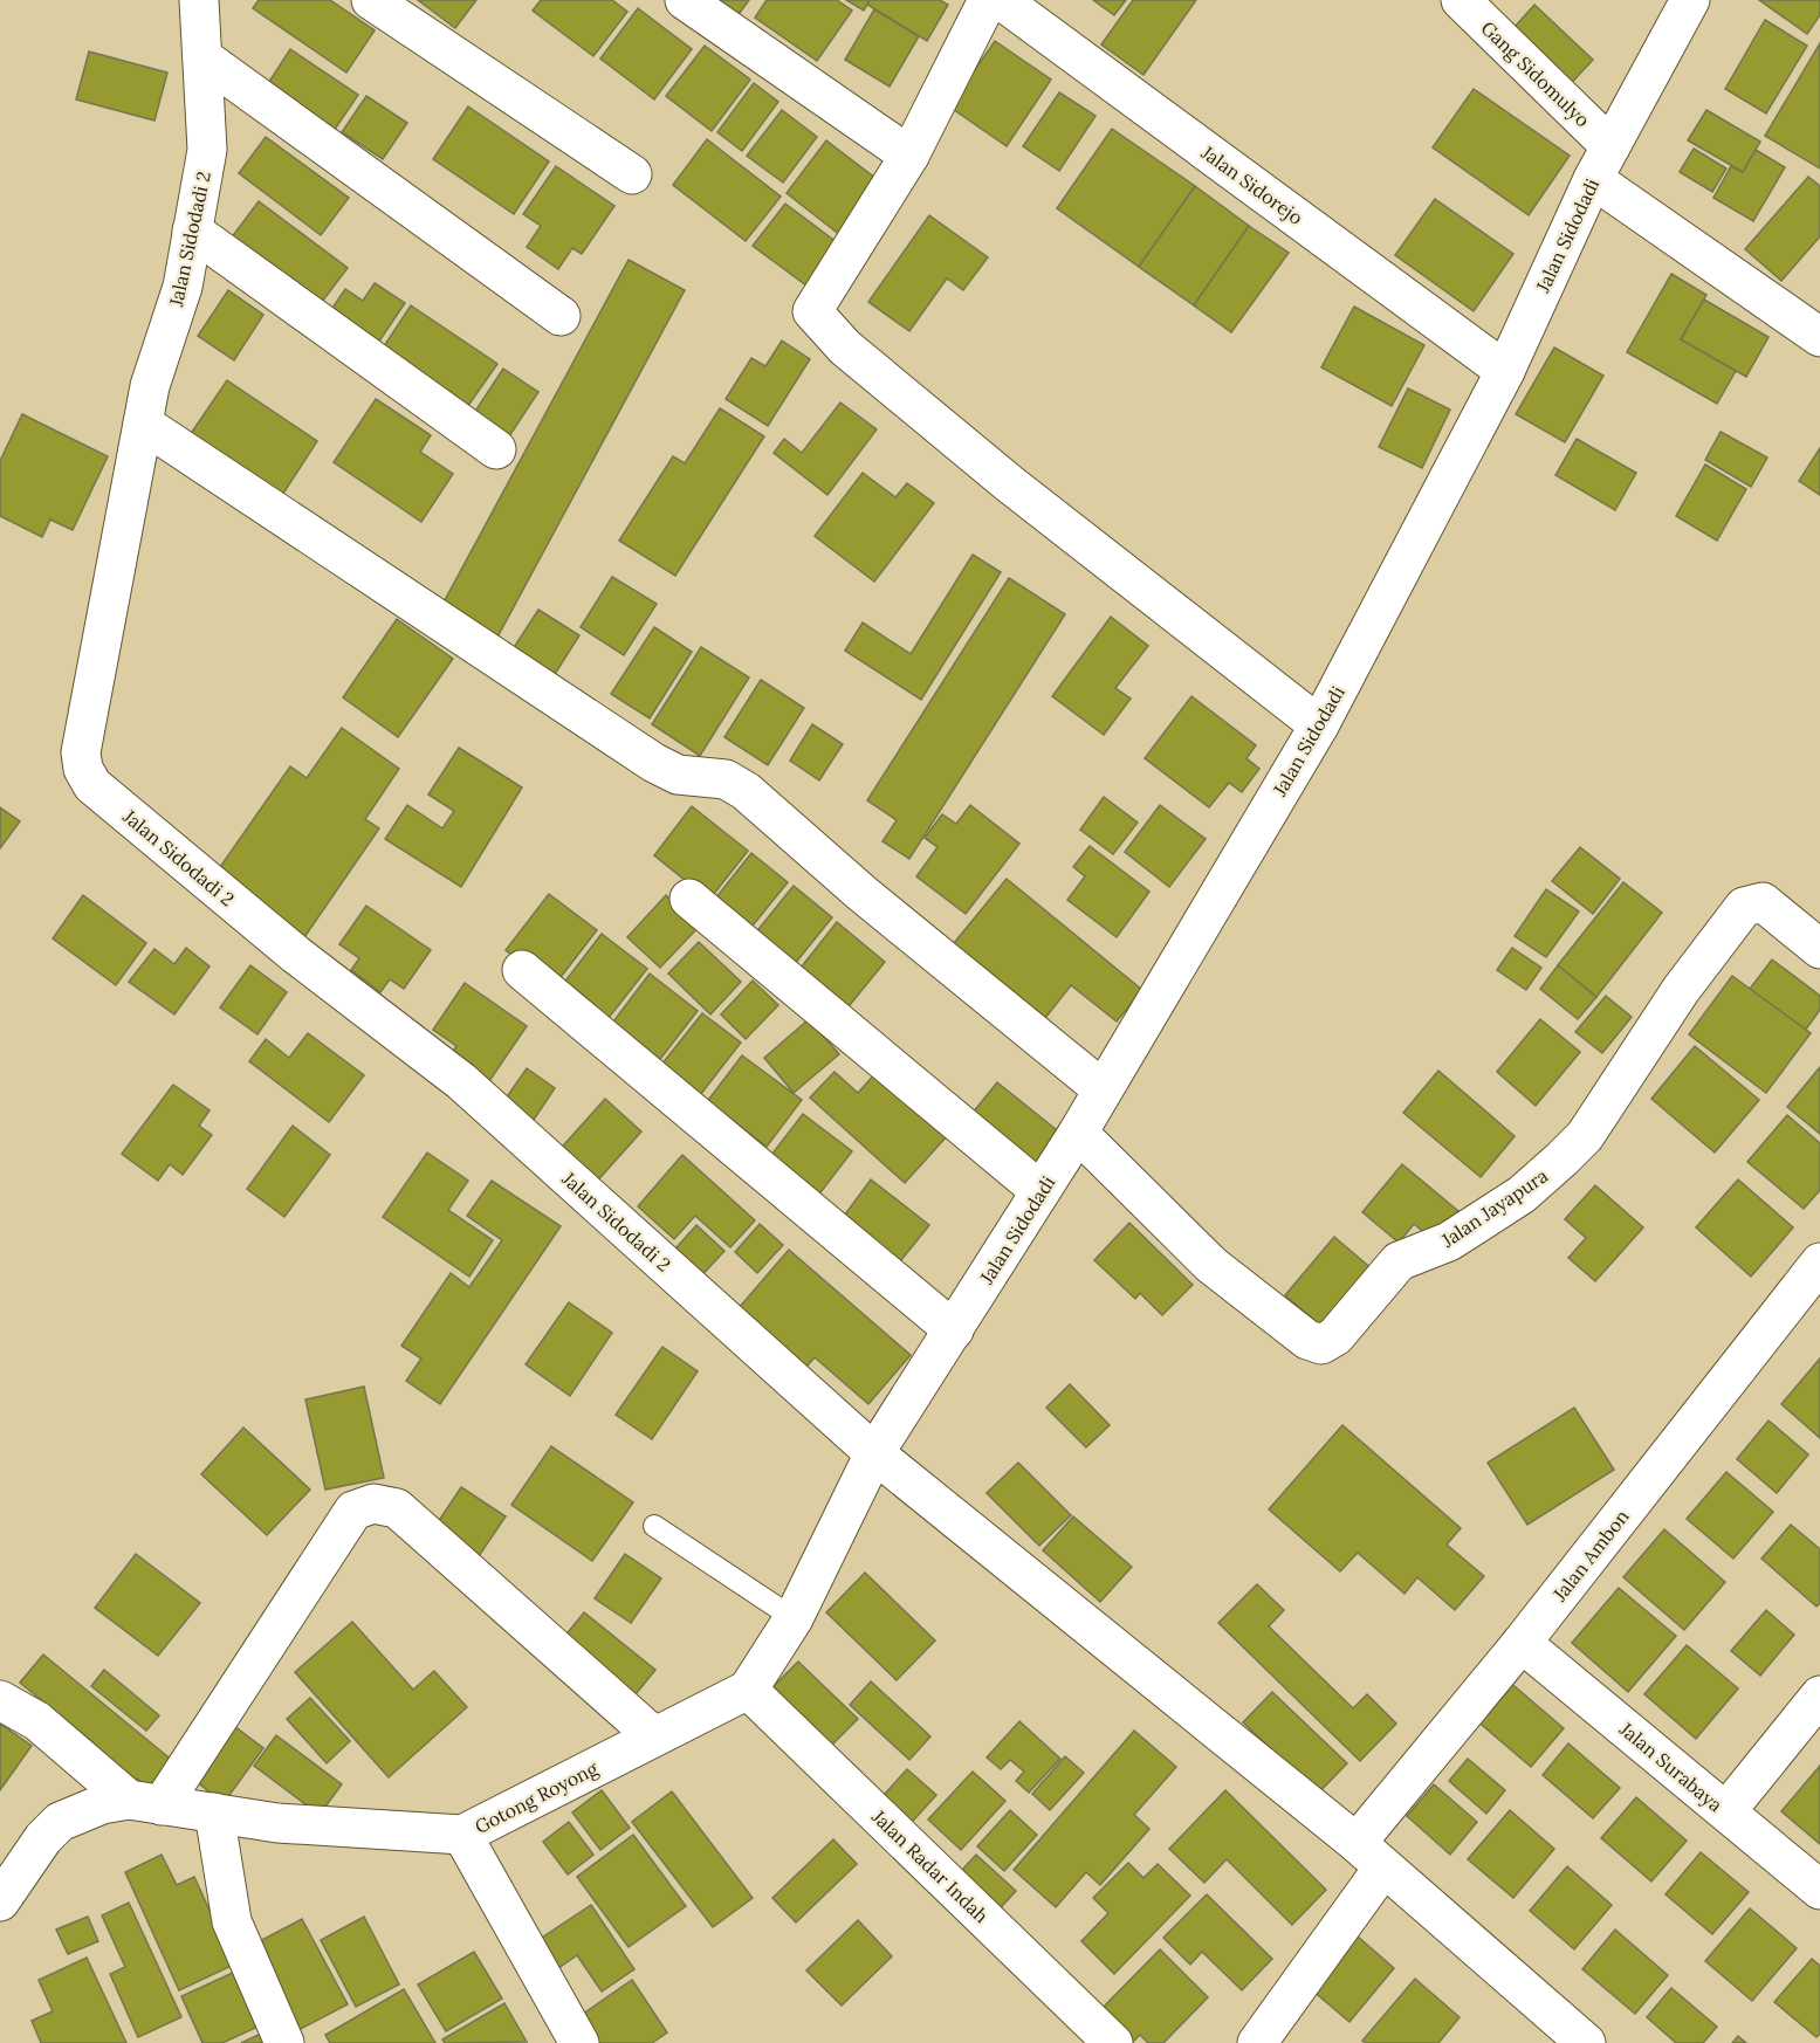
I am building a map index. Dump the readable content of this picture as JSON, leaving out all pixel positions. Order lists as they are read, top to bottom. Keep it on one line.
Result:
{"streets":{"street":["Gang Sidomulyo","Jalan Sidorejo","Jalan Sidodadi","Jalan Sidodadi 2","Jalan Jayapura","Jalan Ambon","Jalan Surabaya","Gotong Royong","Jalan Radar Indah"]},"crossings":[["Gang Sidomulyo","Jalan Sidodadi"],["Jalan Sidorejo","Jalan Sidodadi"],["Jalan Sidodadi","Jalan Sidodadi 2"],["Jalan Sidodadi","Jalan Jayapura"],["Jalan Sidodadi 2","Jalan Ambon"],["Jalan Ambon","Jalan Surabaya"],["Gotong Royong","Jalan Radar Indah"]]}
